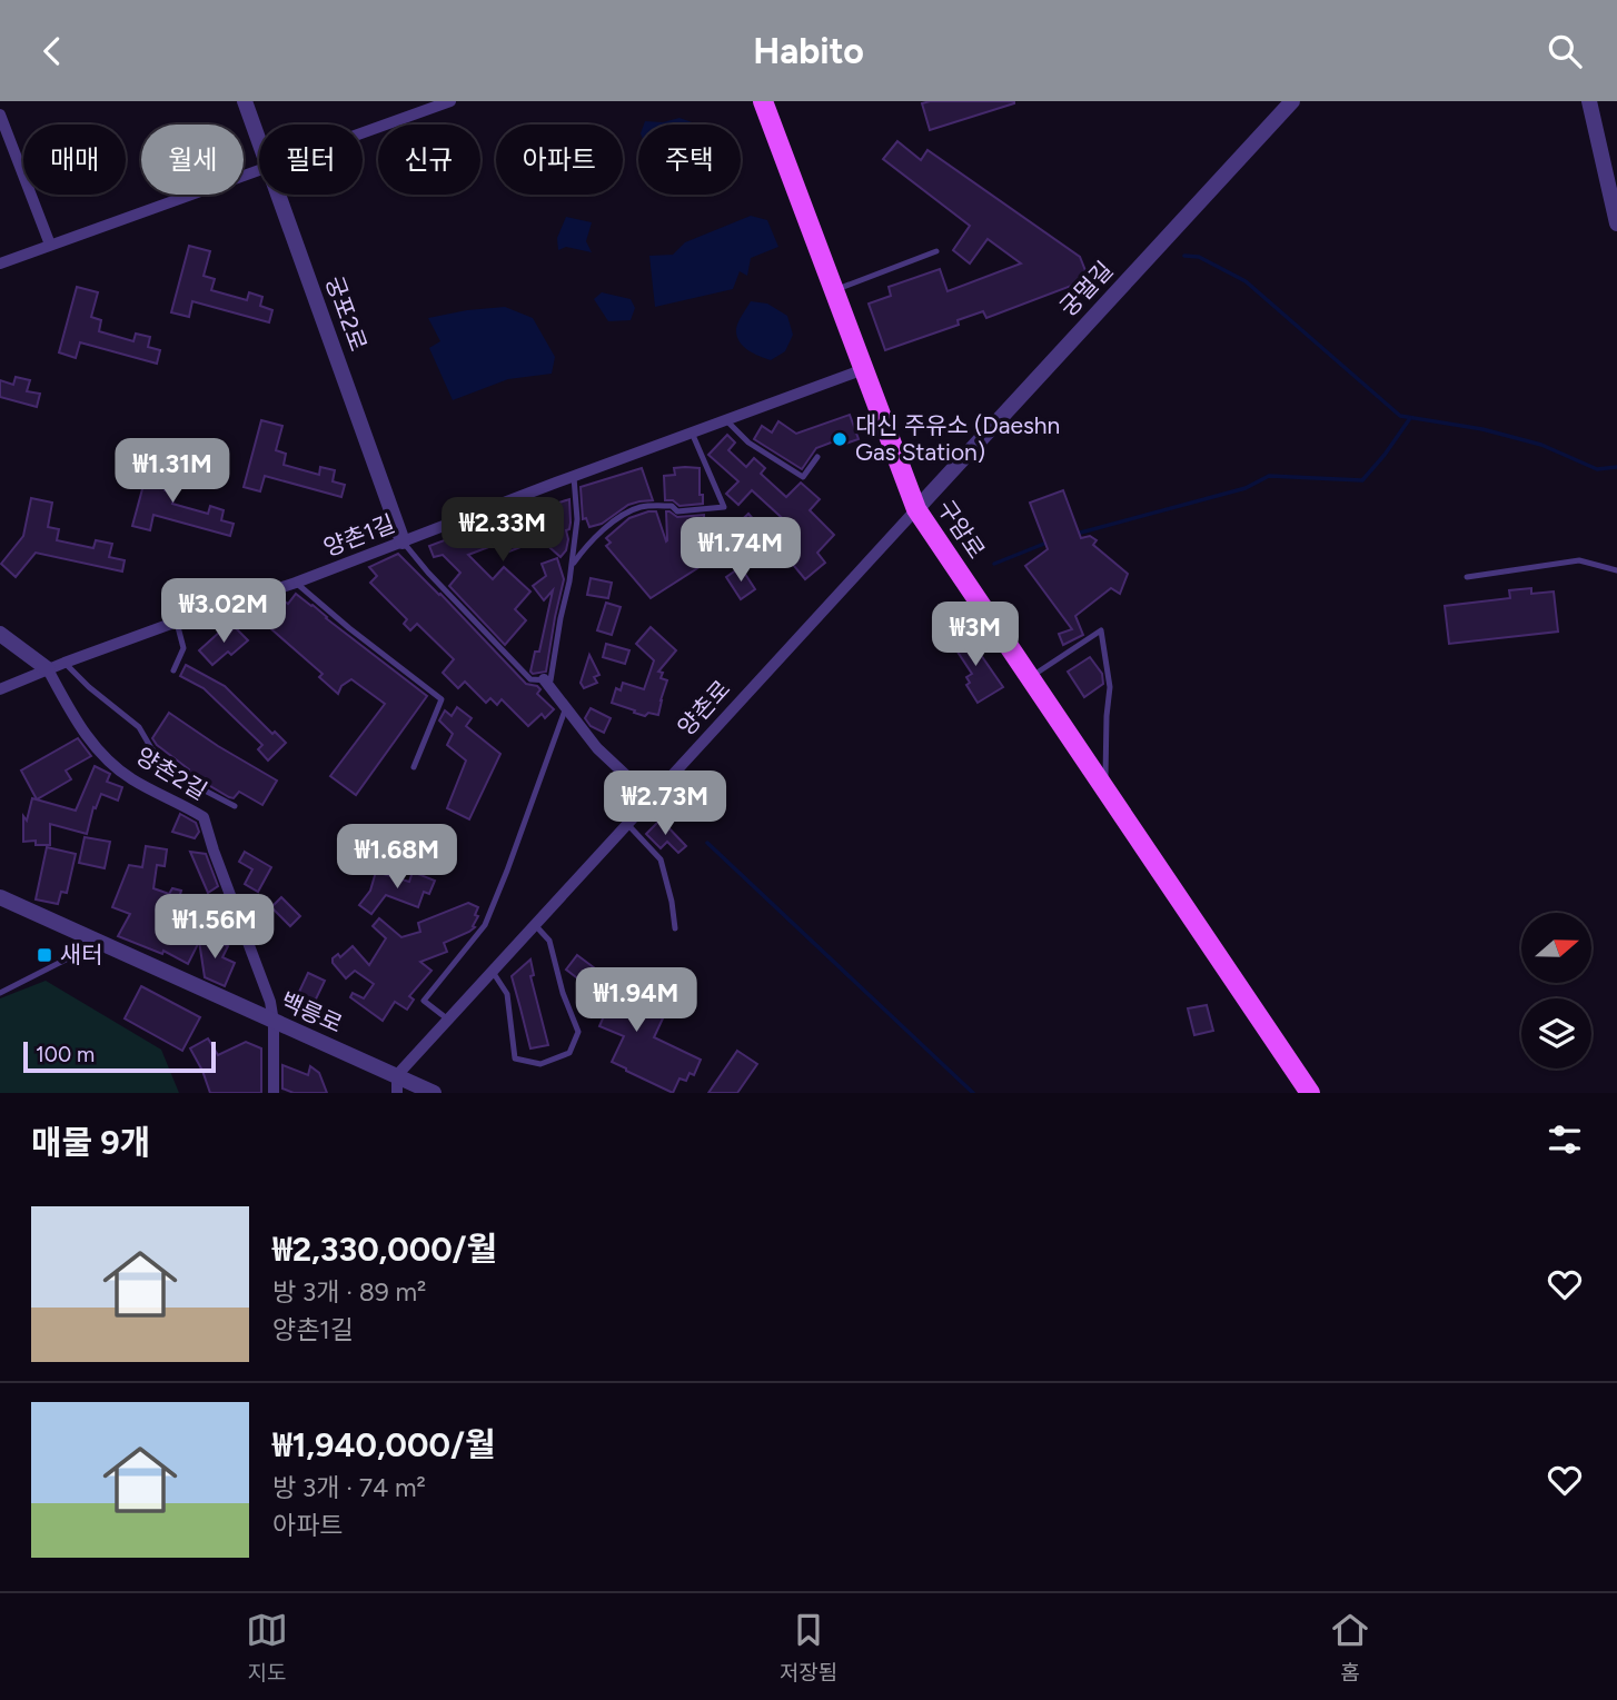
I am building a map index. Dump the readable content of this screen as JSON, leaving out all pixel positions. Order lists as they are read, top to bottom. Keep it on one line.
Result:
{"streets":{"main road":["구암로"],"street":["궁멀길","궁포2로","양촌1길","양촌로","양촌2길","백릉로"]},"crossings":[["궁멀길","구암로"],["궁멀길","양촌로"],["궁포2로","양촌1길"],["구암로","양촌1길"],["구암로","양촌로"],["양촌1길","양촌2길"],["양촌로","백릉로"],["양촌2길","백릉로"]],"places":{"other":["대신 주유소 (Daeshn Gas Station)"],"transit":["새터"]},"scale_bar":"100 m","north":"right","page":{"header":"Habito","chip":["매매","월세","필터","신규","아파트","주택"],"price":["₩1.31M","₩2.33M","₩1.74M","₩3.02M","₩3M","₩2.73M","₩1.68M","₩1.56M","₩1.94M"],"scale":"100 m","heading":"매물 9개","list":[{"name":"₩2,330,000/월","note":"방 3개 · 89 m² · 양촌1길"},{"name":"₩1,940,000/월","note":"방 3개 · 74 m² · 아파트"}],"tabs":["지도","저장됨","홈"]}}
